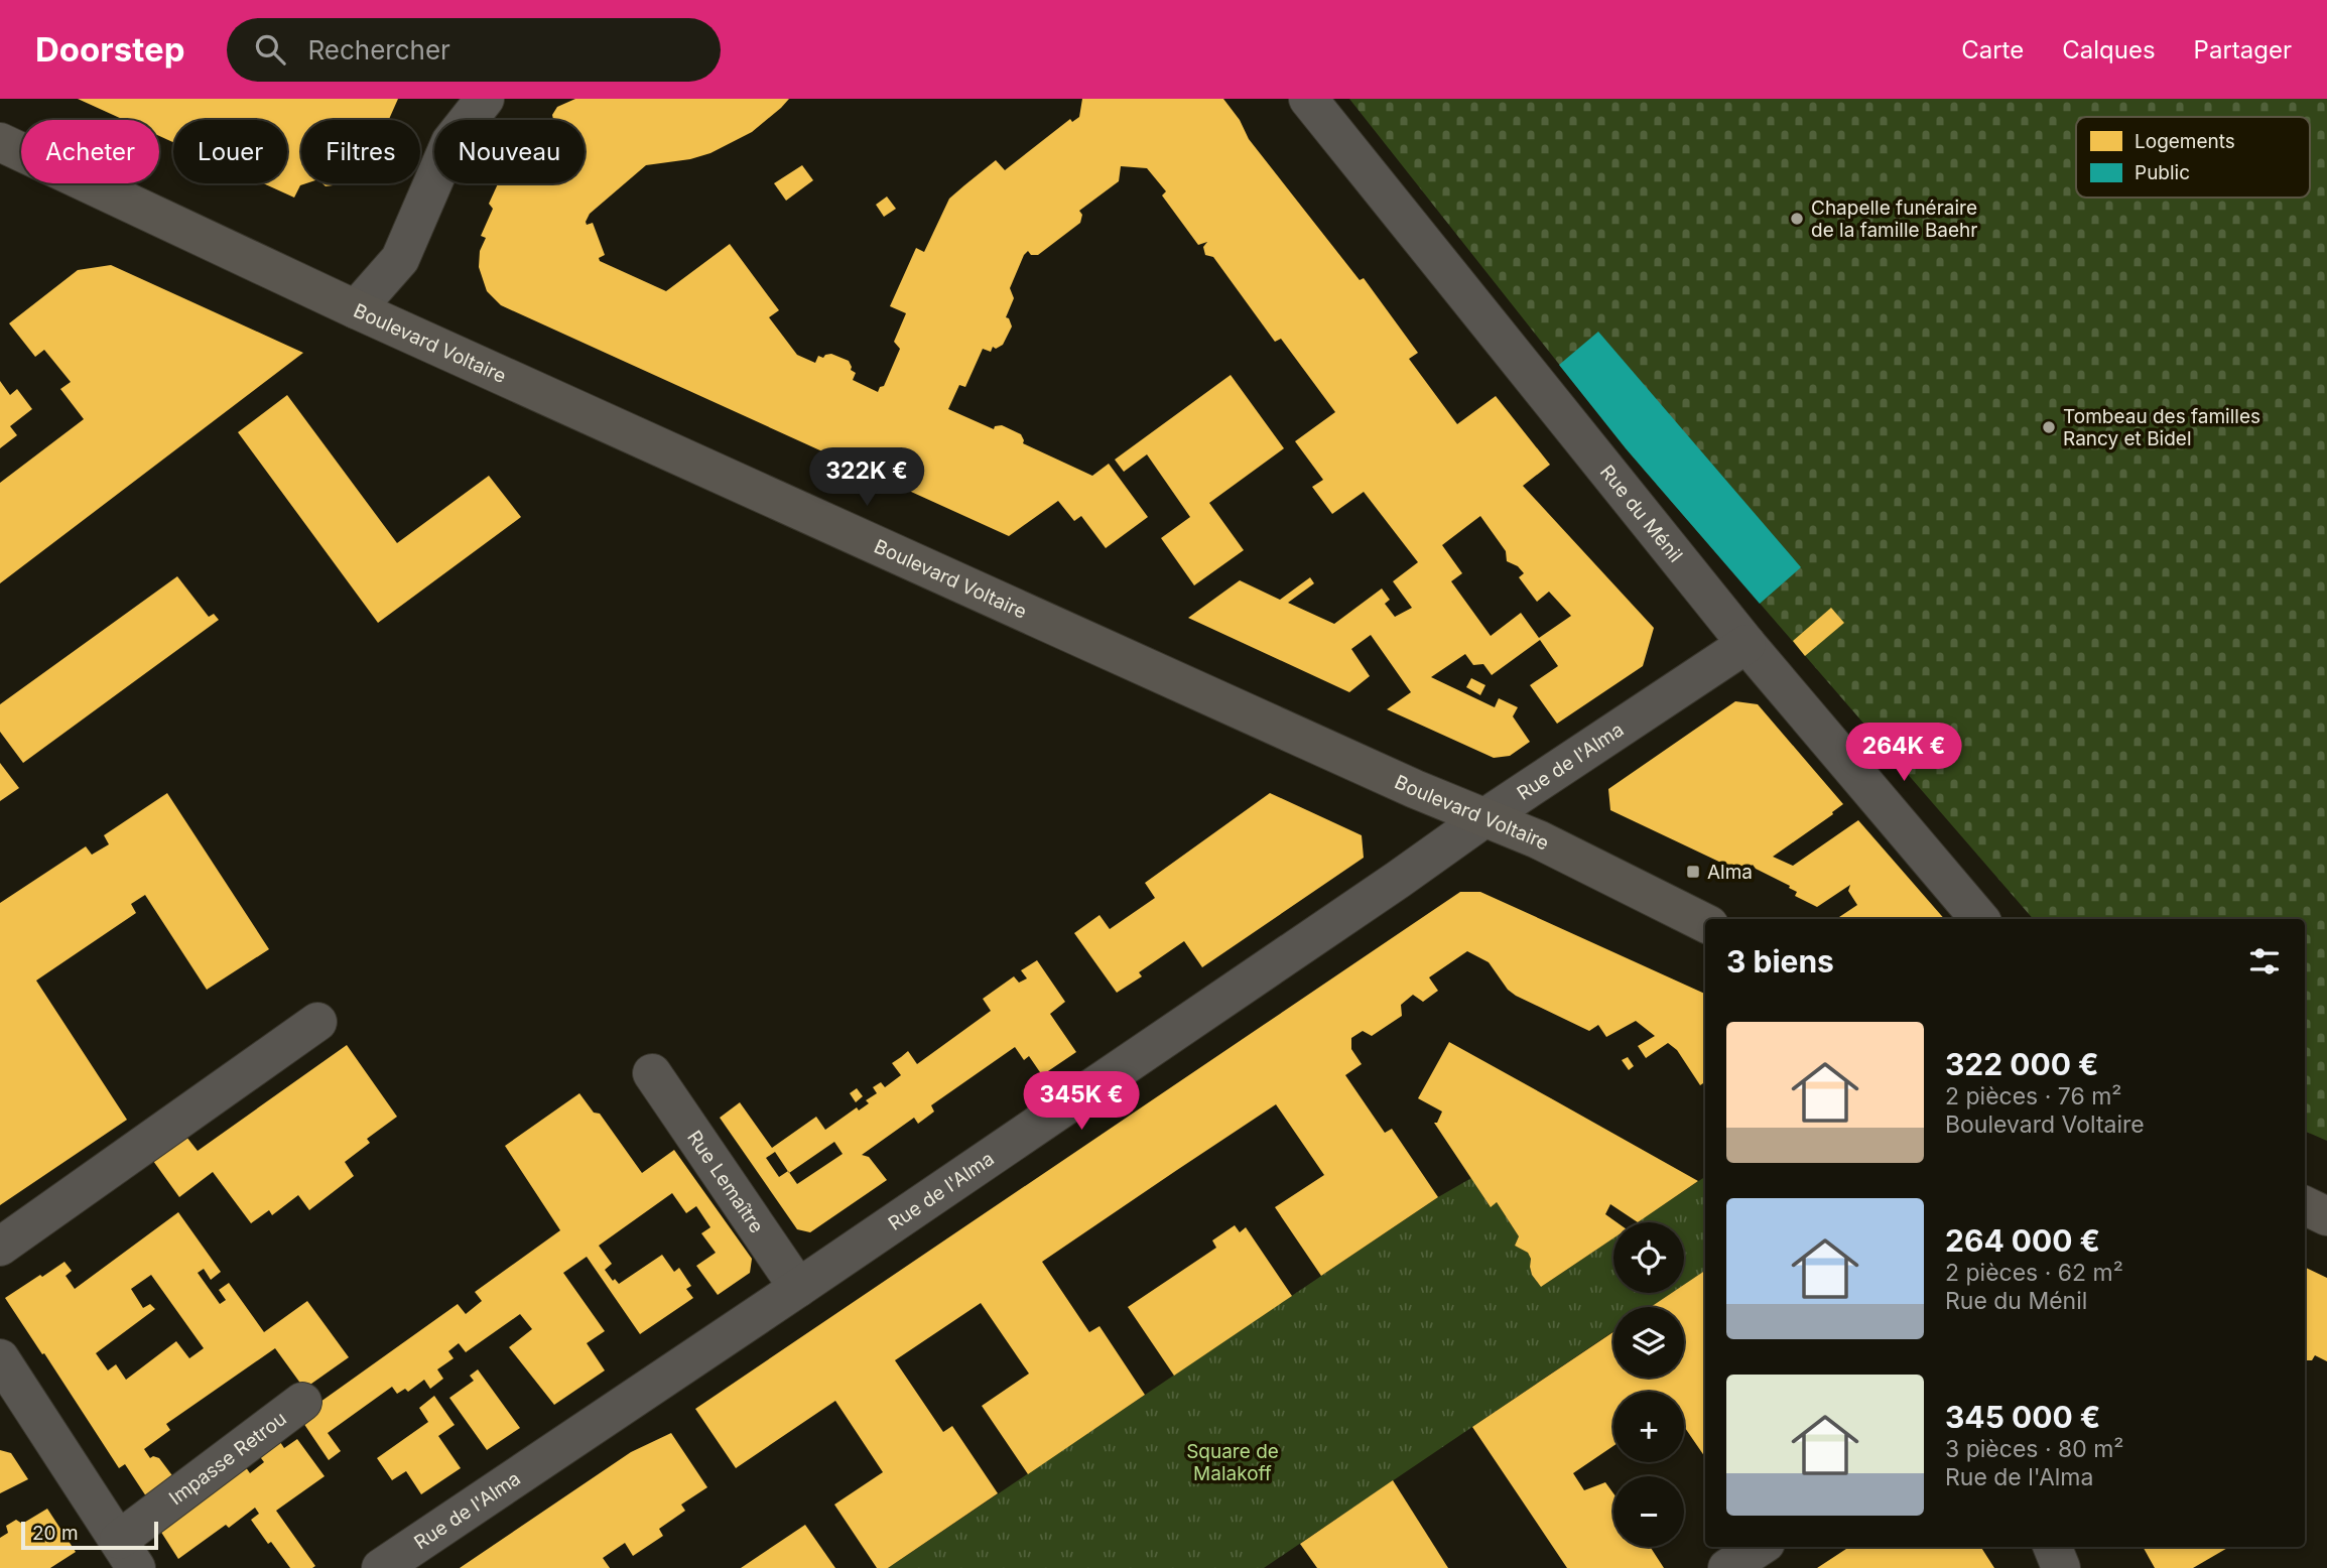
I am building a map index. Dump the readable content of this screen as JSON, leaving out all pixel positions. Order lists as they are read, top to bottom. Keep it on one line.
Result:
{"streets":{"main road":["Boulevard Voltaire"],"street":["Rue du Ménil","Rue de l'Alma","Rue Lemaître","Impasse Retrou"]},"crossings":[["Boulevard Voltaire","Rue de l'Alma"],["Rue du Ménil","Rue de l'Alma"],["Rue de l'Alma","Rue Lemaître"]],"parks":["Square de Malakoff"],"places":{"other":["Chapelle funéraire de la famille Baehr","Tombeau des familles Rancy et Bidel"],"transit":["Alma"]},"legend":["Logements","Public"],"scale_bar":"20 m","page":{"header":"Doorstep","search":"Rechercher","nav":["Carte","Calques","Partager"],"chip":["Acheter","Louer","Filtres","Nouveau"],"price":["322K €","264K €","345K €"],"heading":"3 biens","list":[{"name":"322 000 €","note":"2 pièces · 76 m² · Boulevard Voltaire"},{"name":"264 000 €","note":"2 pièces · 62 m² · Rue du Ménil"},{"name":"345 000 €","note":"3 pièces · 80 m² · Rue de l'Alma"}],"map_buttons":["+","−"],"scale":"20 m"}}
